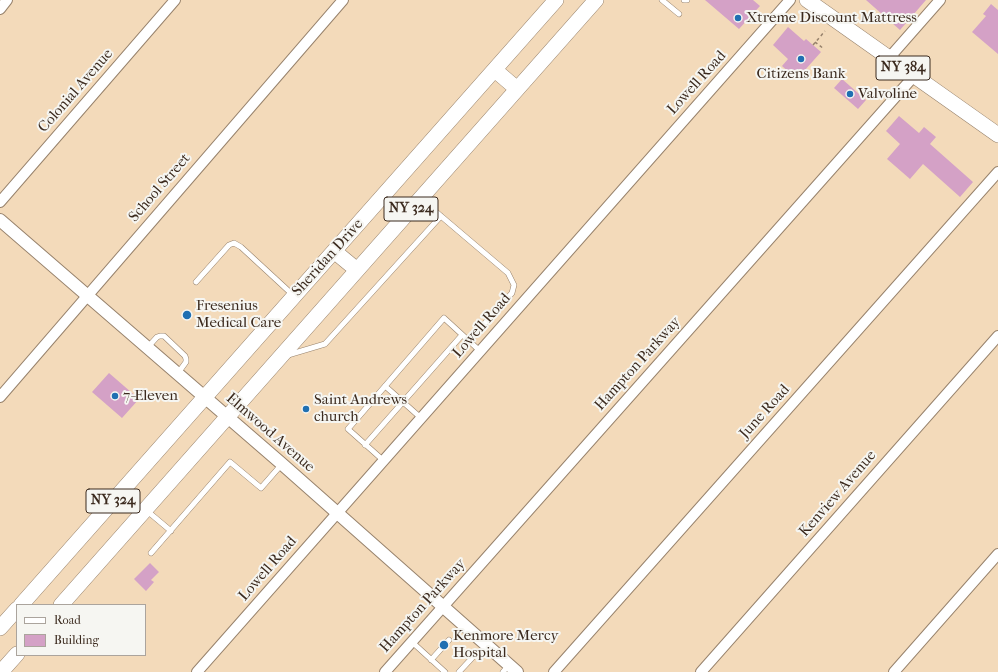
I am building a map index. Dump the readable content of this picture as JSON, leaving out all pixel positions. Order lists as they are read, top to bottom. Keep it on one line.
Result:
{"streets":{"main road":["NY 384","NY 324","Sheridan Drive"],"street":["Lowell Road","Colonial Avenue","School Street","Hampton Parkway","June Road","Elmwood Avenue","Kenview Avenue"]},"crossings":[["NY 384","Hampton Parkway"],["Lowell Road","Elmwood Avenue"],["School Street","Elmwood Avenue"],["Sheridan Drive","Elmwood Avenue"],["Hampton Parkway","Elmwood Avenue"]],"places":["Xtreme Discount Mattress","Citizens Bank","Valvoline","Fresenius Medical Care","7-Eleven","Saint Andrews church","Kenmore Mercy Hospital"],"legend":["Road","Building"]}
